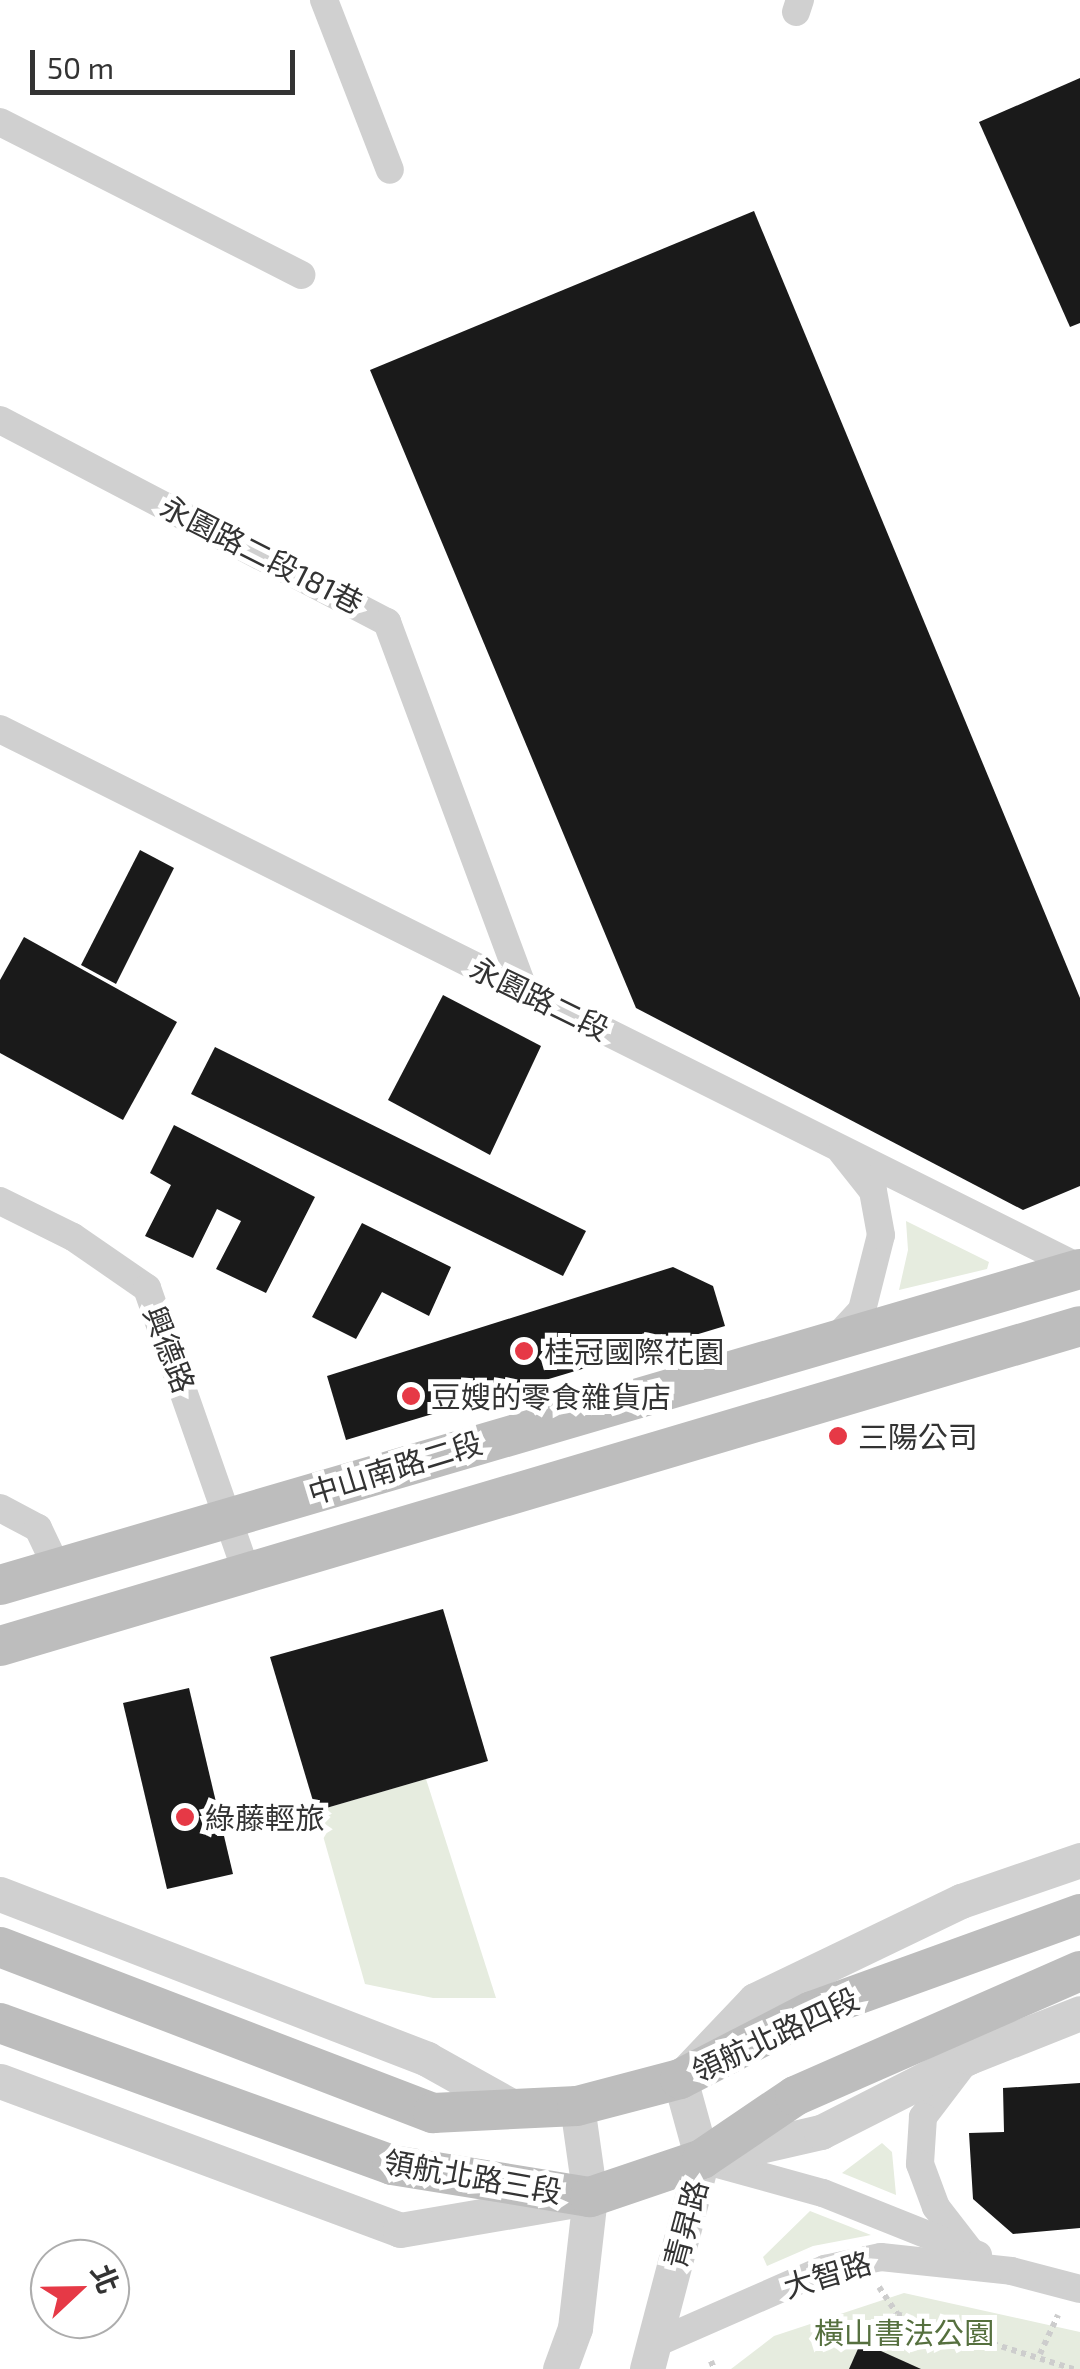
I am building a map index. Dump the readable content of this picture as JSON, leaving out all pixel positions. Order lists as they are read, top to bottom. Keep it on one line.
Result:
{"streets":{"main road":["中山南路二段","領航北路四段","領航北路三段"],"street":["永園路二段181巷","永園路二段","興德路","青昇路","大智路"]},"crossings":[["永園路二段181巷","永園路二段"],["永園路二段","中山南路二段"],["興德路","中山南路二段"],["領航北路四段","領航北路三段"],["領航北路四段","青昇路"],["領航北路三段","青昇路"],["青昇路","大智路"]],"parks":["橫山書法公園"],"places":["桂冠國際花園","豆嫂的零食雜貨店","三陽公司","綠藤輕旅"],"scale_bar":"50 m","north":"right"}
